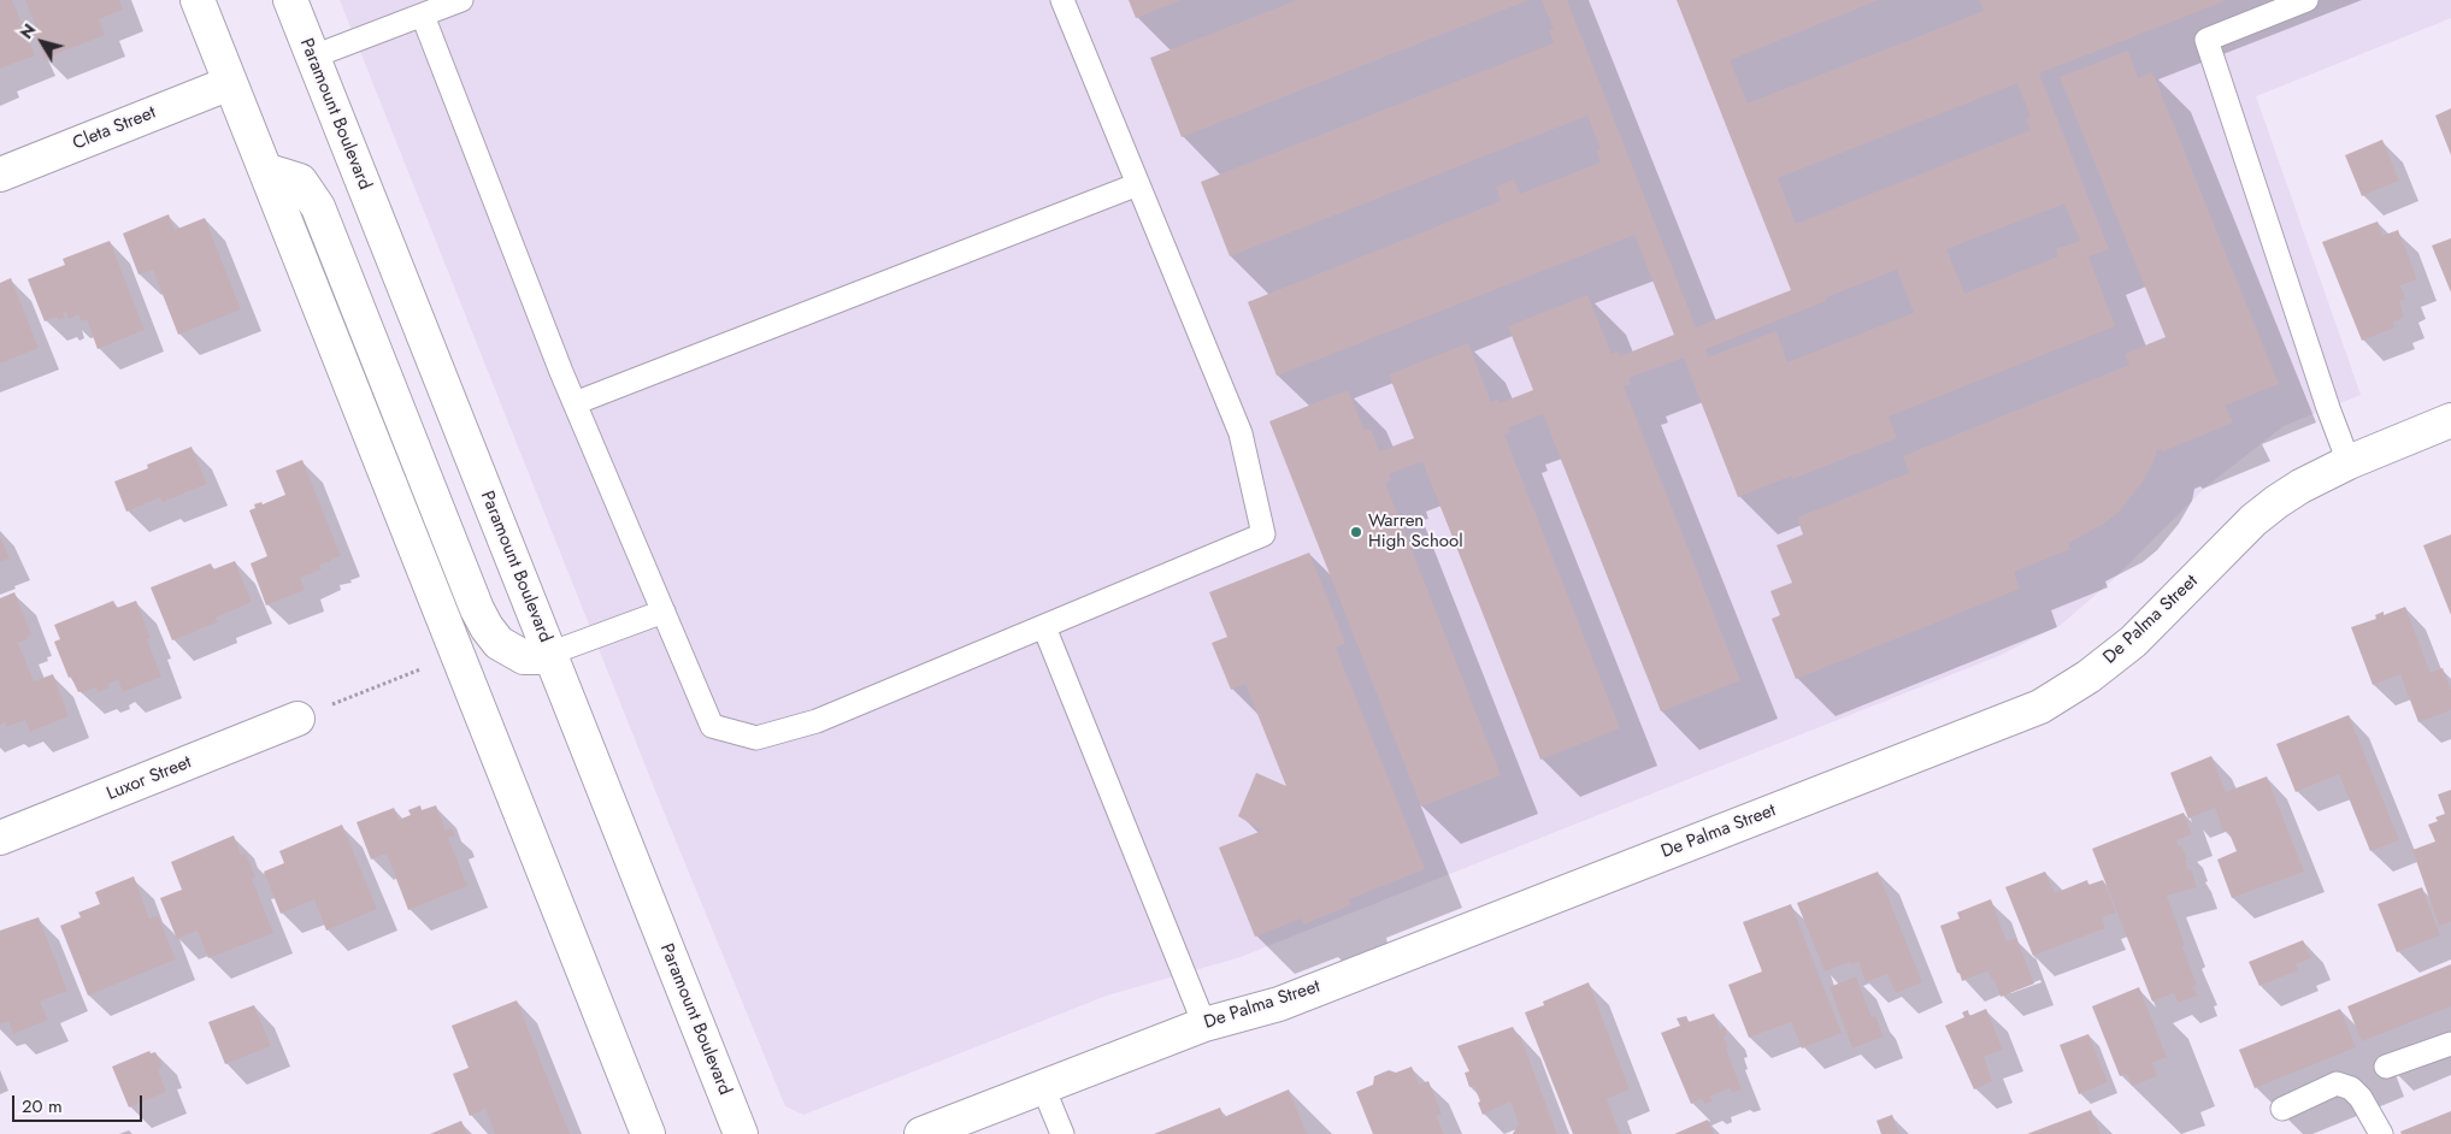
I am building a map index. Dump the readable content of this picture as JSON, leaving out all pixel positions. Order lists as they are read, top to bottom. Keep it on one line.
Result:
{"streets":{"main road":["Paramount Boulevard","Cleta Street","De Palma Street","Luxor Street"]},"places":["Warren High School"],"scale_bar":"20 m","north":"top left"}
